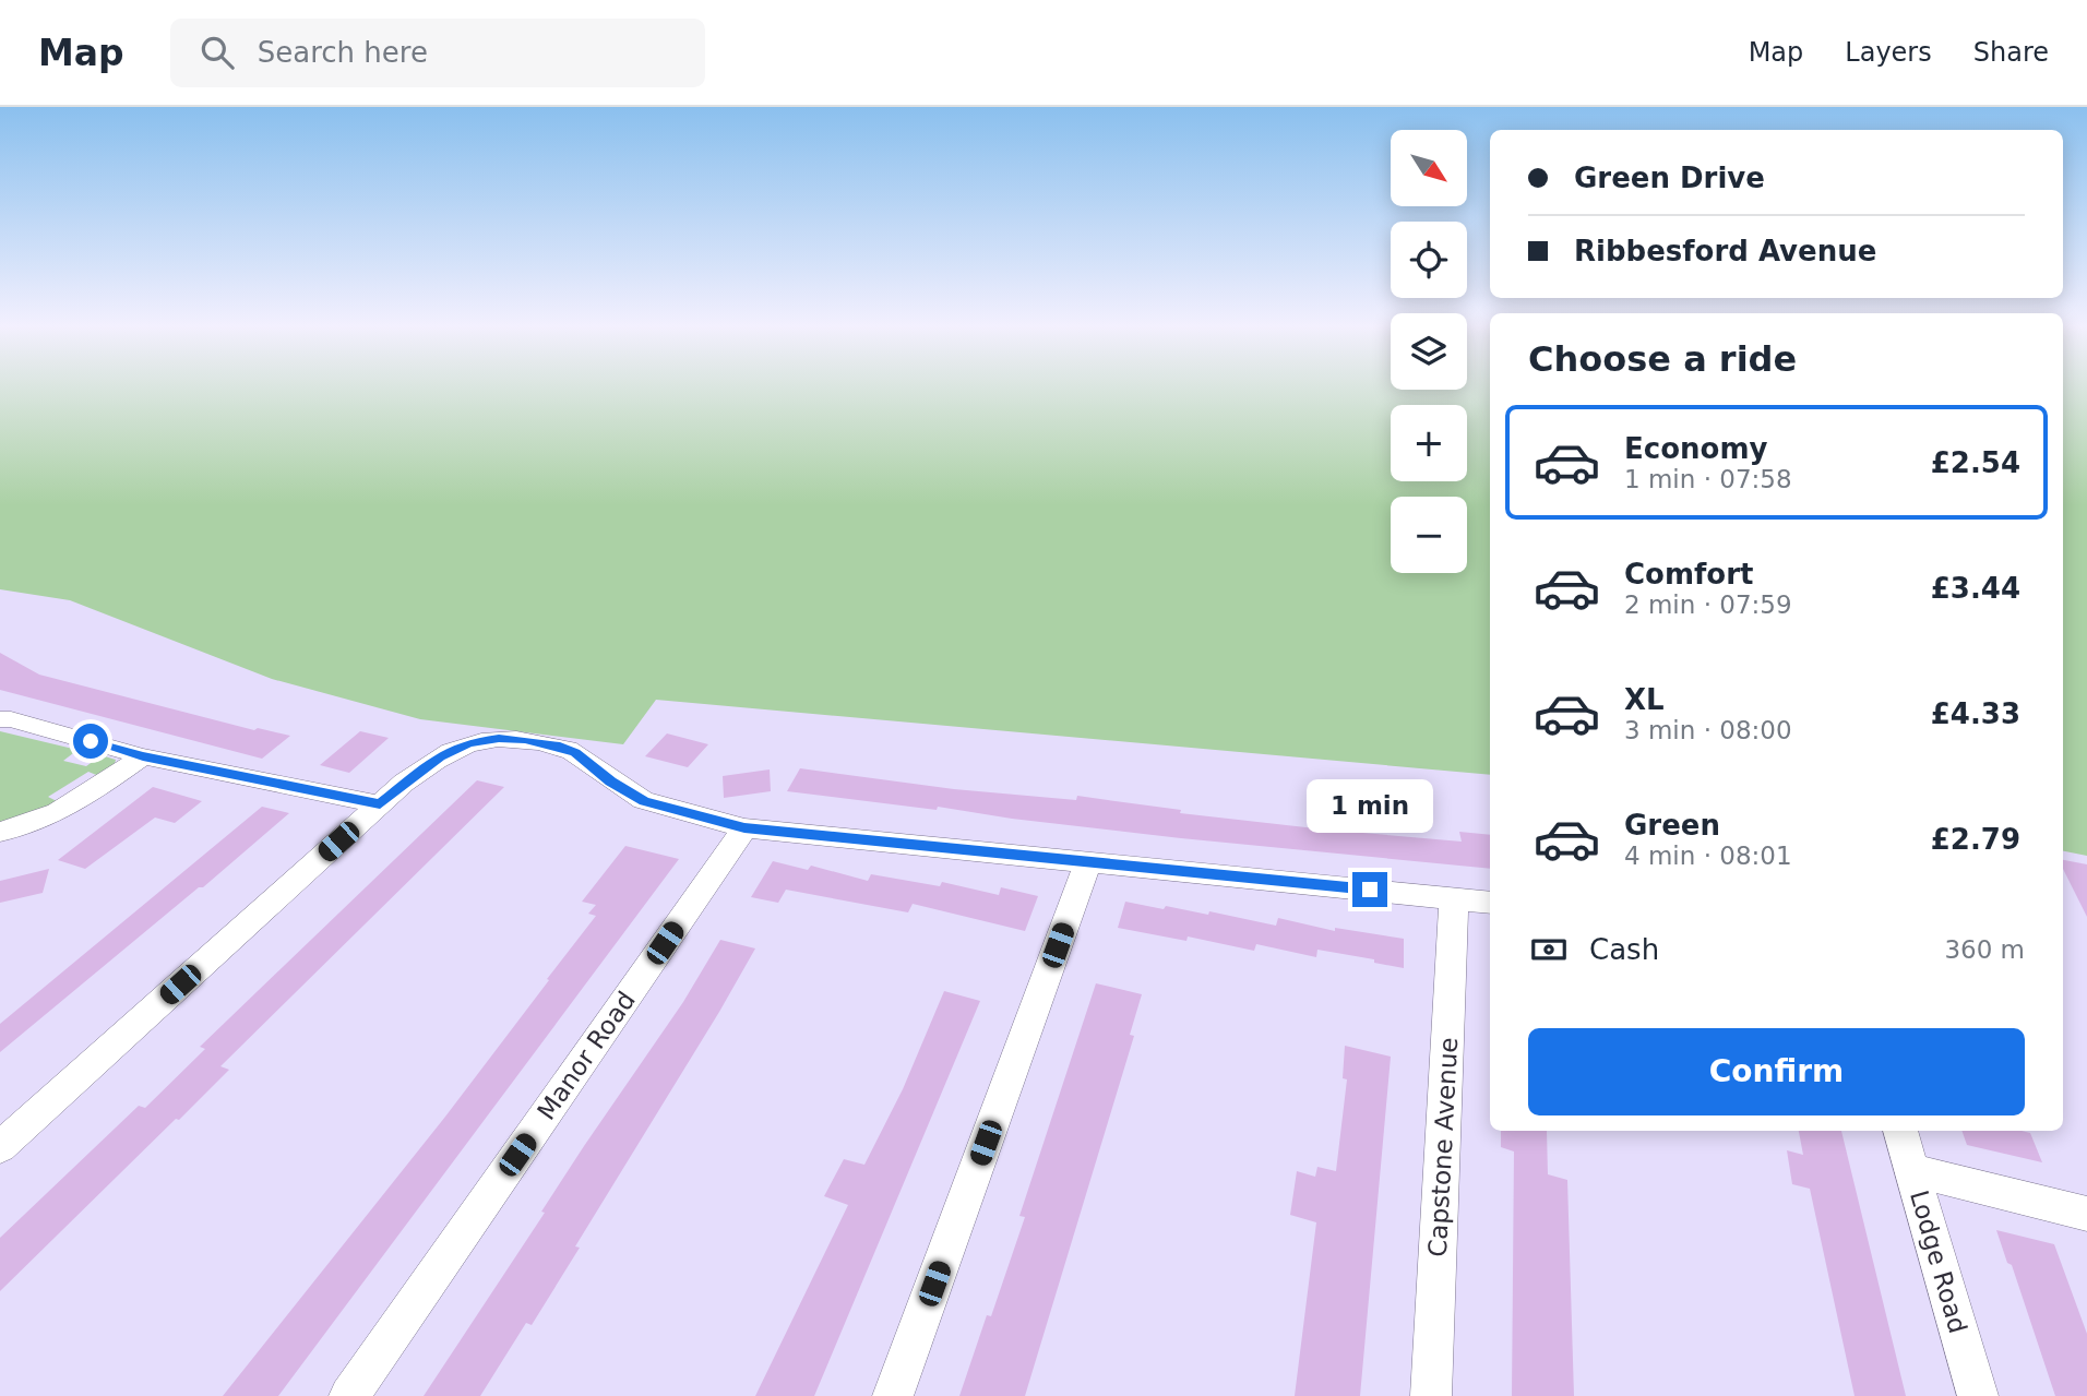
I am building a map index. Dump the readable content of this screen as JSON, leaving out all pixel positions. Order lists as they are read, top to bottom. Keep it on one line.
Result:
{"streets":{"street":["Manor Road","Capstone Avenue","Lodge Road"]},"north":"bottom right","page":{"header":"Map","search":"Search here","nav":["Map","Layers","Share"],"map_buttons":["+","−"],"banner":["Green Drive","Ribbesford Avenue"],"heading":"Choose a ride","list":[{"name":"Economy","note":"1 min · 07:58","value":"£2.54"},{"name":"Comfort","note":"2 min · 07:59","value":"£3.44"},{"name":"XL","note":"3 min · 08:00","value":"£4.33"},{"name":"Green","note":"4 min · 08:01","value":"£2.79"}],"bubble":"1 min","pay":["Cash","360 m"],"buttons":"Confirm"}}
